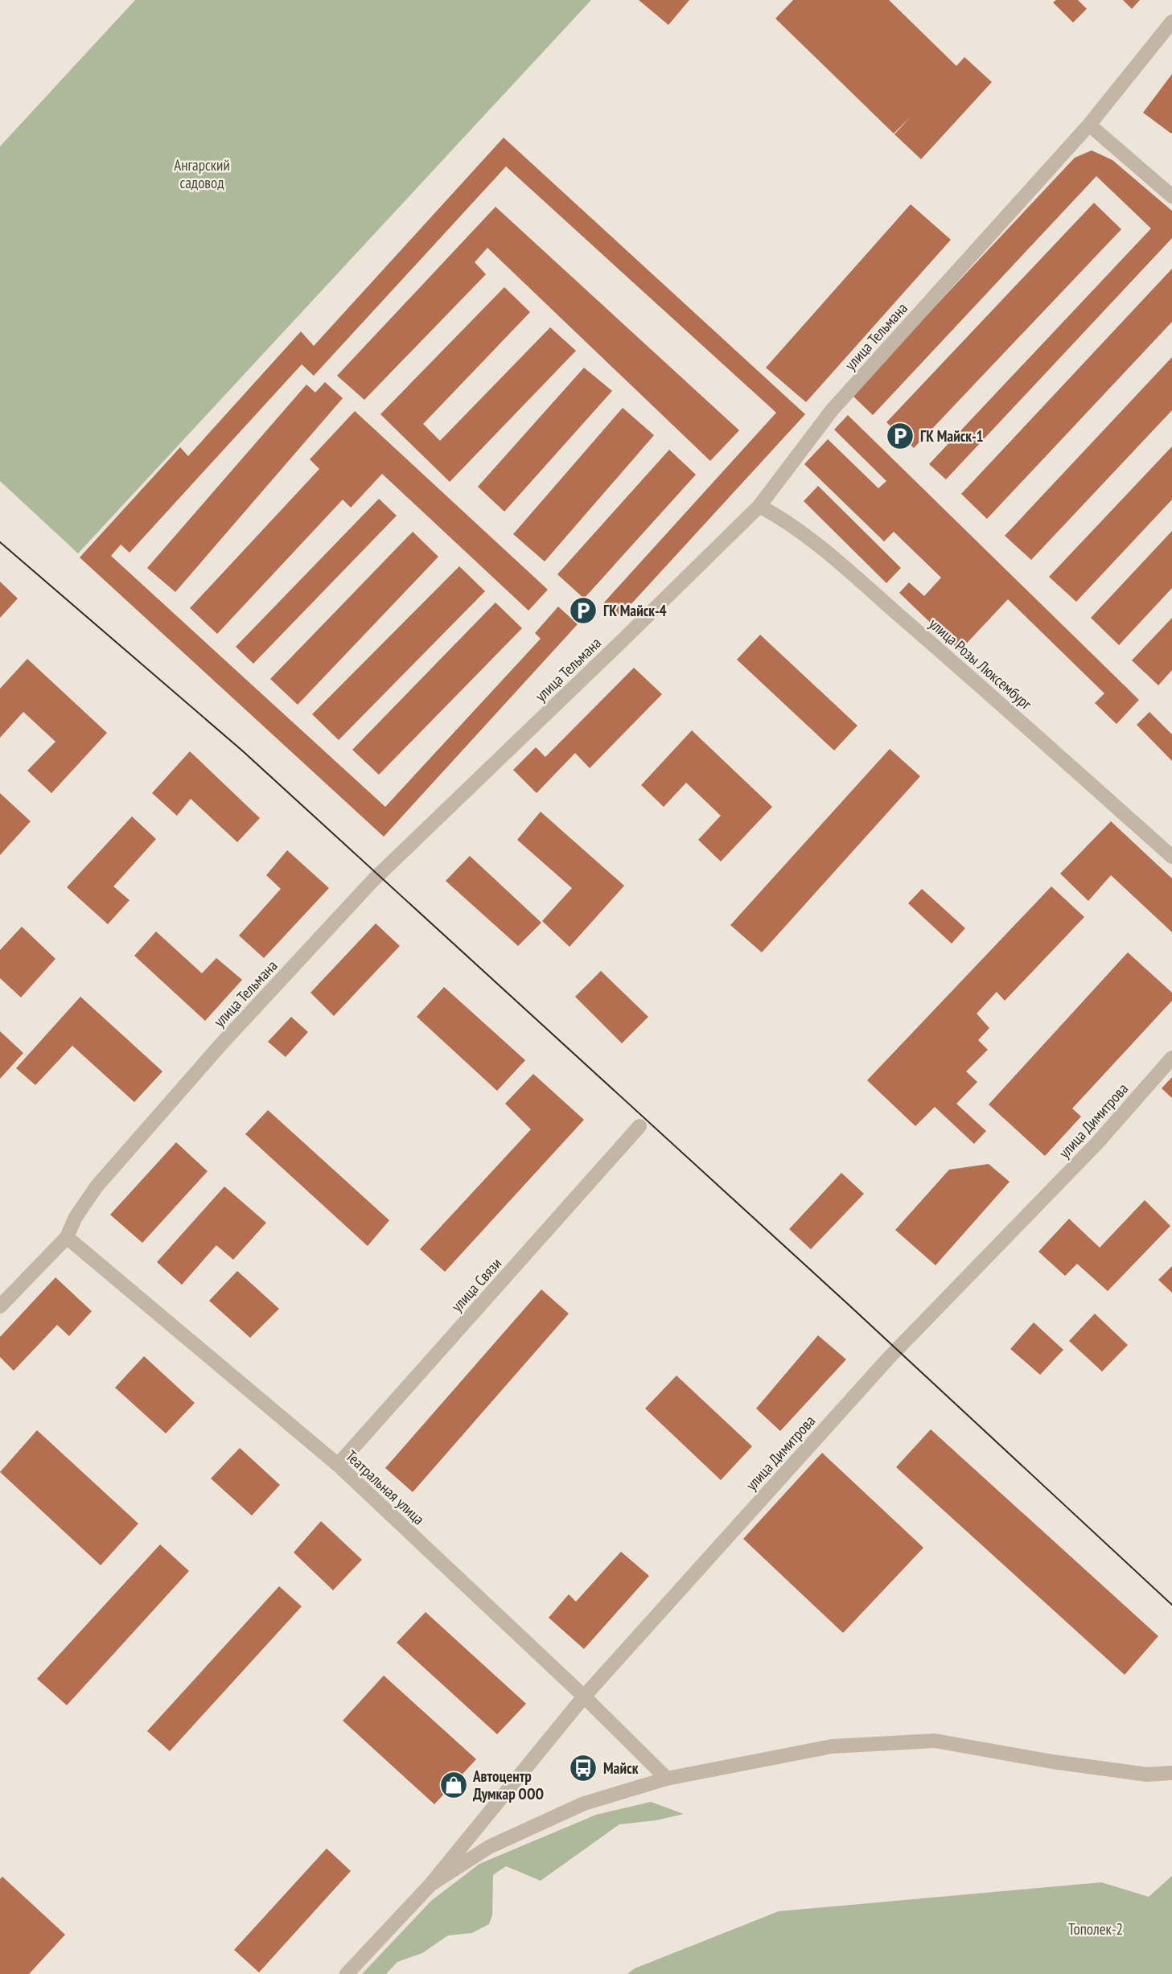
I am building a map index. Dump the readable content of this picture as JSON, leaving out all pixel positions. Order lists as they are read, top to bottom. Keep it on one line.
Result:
{"streets":{"street":["улица Тельмана","улица Розы Люксембург","улица Димитрова","улица Связи","Театральная улица"]},"crossings":[["улица Тельмана","улица Розы Люксембург"],["улица Тельмана","Театральная улица"],["улица Димитрова","Театральная улица"],["улица Связи","Театральная улица"]],"parks":["Ангарский садовод","Тополек-2"],"places":{"parking":["ГК Майск-1","ГК Майск-4"],"bus stop":["Майск"],"shop":["Автоцентр Думкар ООО"]}}
